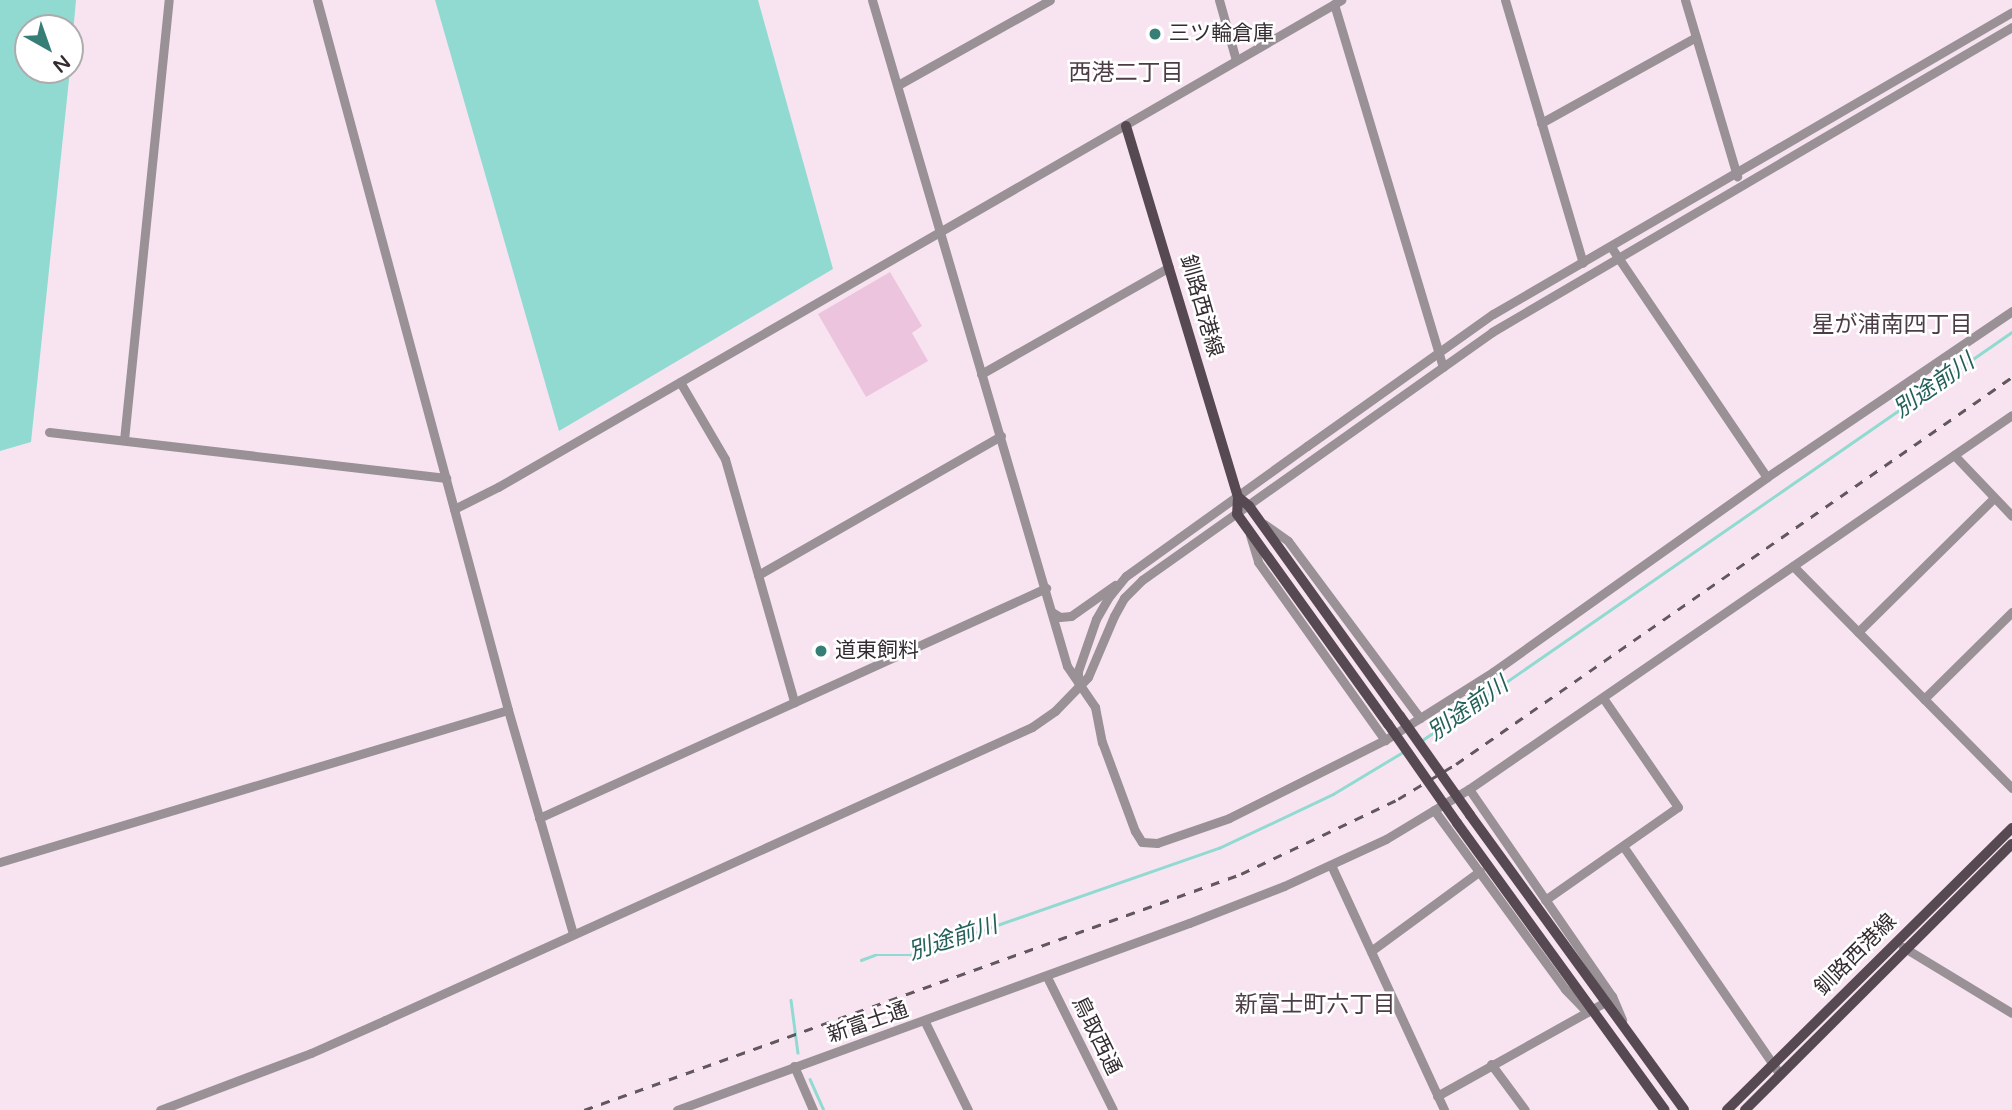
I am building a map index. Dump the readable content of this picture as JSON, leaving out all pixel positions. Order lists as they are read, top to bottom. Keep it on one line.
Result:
{"streets":{"main road":["釧路西港線"],"street":["新富士通","鳥取西通"]},"crossings":[["新富士通","鳥取西通"]],"districts":["西港二丁目","星が浦南四丁目","新富士町六丁目"],"water":["別途前川"],"places":["三ツ輪倉庫","道東飼料"],"north":"bottom right"}
